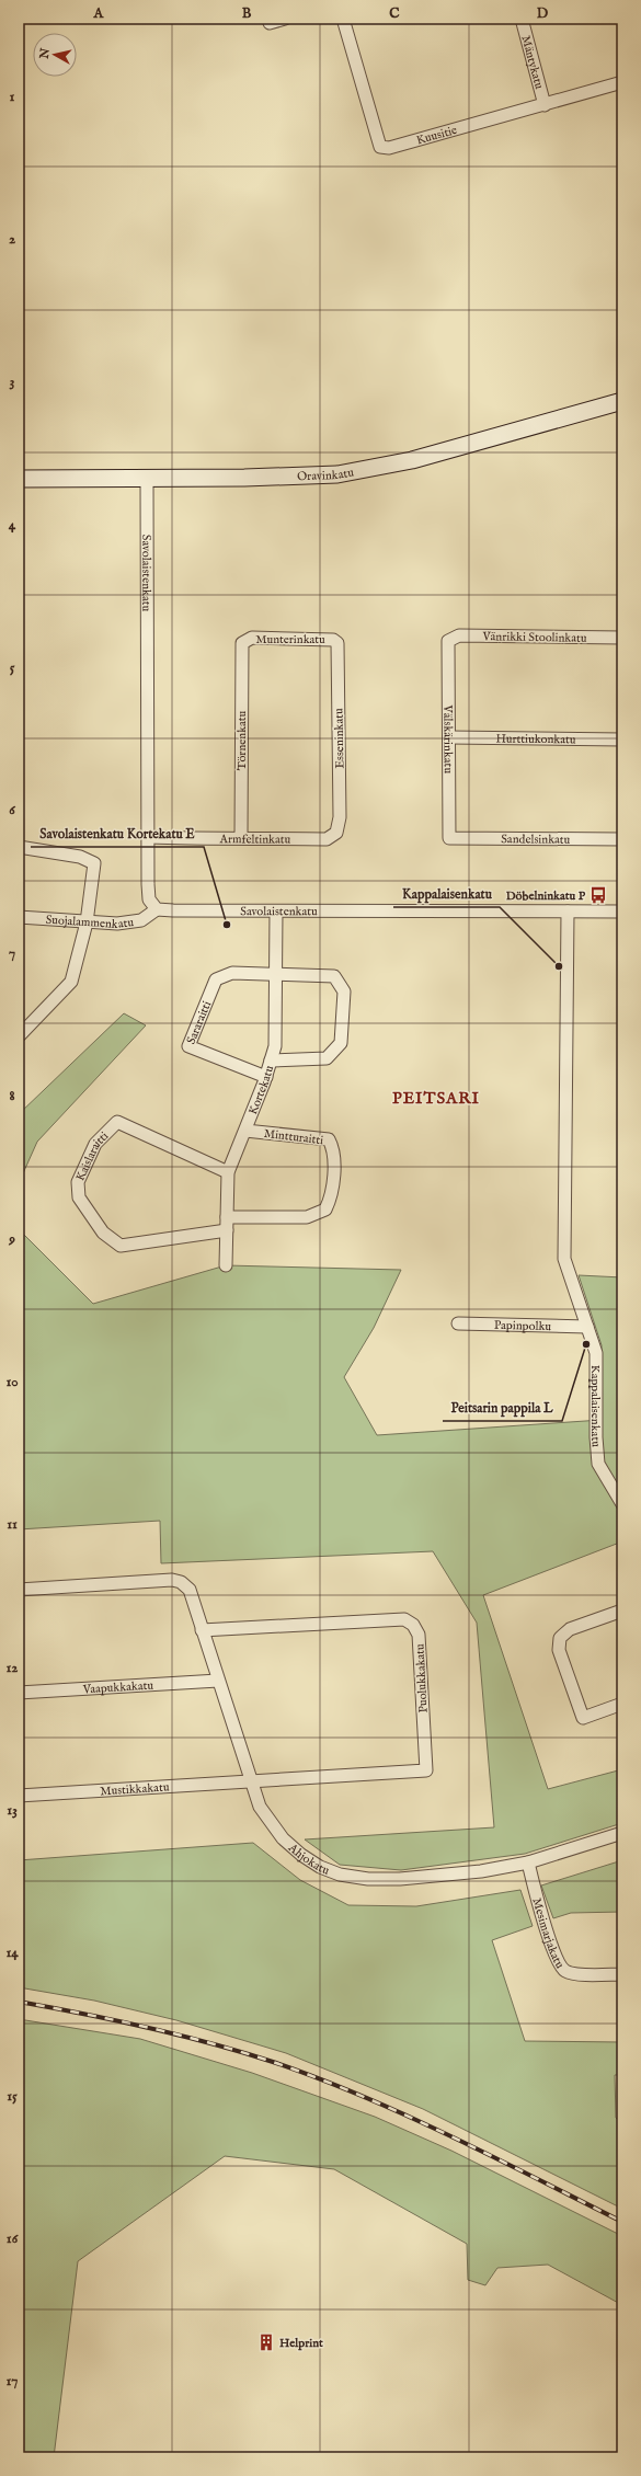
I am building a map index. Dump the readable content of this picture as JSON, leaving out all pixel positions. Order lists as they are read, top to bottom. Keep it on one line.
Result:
{"streets":{"street":["Mäntykatu","Kuusitie","Oravinkatu","Savolaistenkatu","Vänrikki Stoolinkatu","Munterinkatu","Esseninkatu","Hurttiukonkatu","Välskärinkatu","Törnenkatu","Armfeltinkatu","Sandelsinkatu","Suojalammenkatu","Sararaitti","Kortekatu","Mintturaitti","Kaislaraitti","Papinpolku","Kappalaisenkatu","Puolukkakatu","Vaapukkakatu","Mustikkakatu","Ahjokatu","Mesimarjakatu"]},"crossings":[["Mäntykatu","Kuusitie"],["Oravinkatu","Savolaistenkatu"],["Savolaistenkatu","Armfeltinkatu"],["Savolaistenkatu","Suojalammenkatu"],["Savolaistenkatu","Kortekatu"],["Savolaistenkatu","Kappalaisenkatu"],["Vänrikki Stoolinkatu","Välskärinkatu"],["Munterinkatu","Esseninkatu"],["Munterinkatu","Törnenkatu"],["Esseninkatu","Armfeltinkatu"],["Hurttiukonkatu","Välskärinkatu"],["Välskärinkatu","Sandelsinkatu"],["Törnenkatu","Armfeltinkatu"],["Sararaitti","Kortekatu"],["Kortekatu","Mintturaitti"],["Kortekatu","Kaislaraitti"],["Papinpolku","Kappalaisenkatu"],["Puolukkakatu","Mustikkakatu"],["Puolukkakatu","Ahjokatu"],["Vaapukkakatu","Ahjokatu"],["Mustikkakatu","Ahjokatu"],["Ahjokatu","Mesimarjakatu"]],"districts":["PEITSARI"],"places":{"bus stop":["Döbelninkatu P"],"other":["Savolaistenkatu Kortekatu E","Kappalaisenkatu","Peitsarin pappila L"],"building":["Helprint"]},"north":"left","grid":{"columns":["A","B","C","D"],"rows":["1","2","3","4","5","6","7","8","9","10","11","12","13","14","15","16","17"]}}
